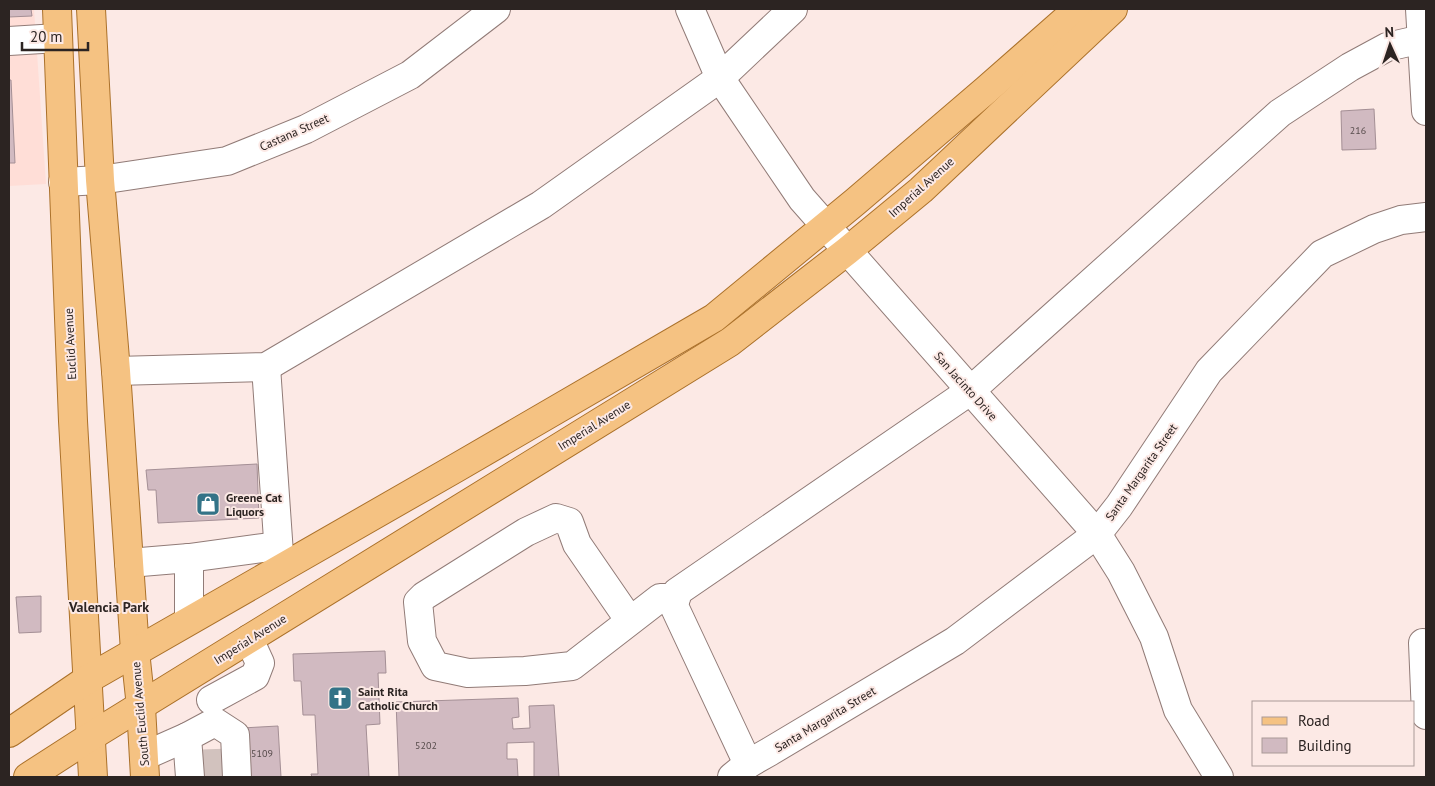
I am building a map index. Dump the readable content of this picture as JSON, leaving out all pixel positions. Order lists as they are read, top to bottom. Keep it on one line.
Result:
{"streets":{"main road":["Imperial Avenue","Euclid Avenue","South Euclid Avenue"],"street":["Castana Street","San Jacinto Drive","Santa Margarita Street"]},"crossings":[["Castana Street","Euclid Avenue"],["Imperial Avenue","San Jacinto Drive"],["Imperial Avenue","South Euclid Avenue"],["San Jacinto Drive","Santa Margarita Street"]],"districts":["Valencia Park"],"places":{"shop":["Greene Cat Liquors"],"church":["Saint Rita Catholic Church"]},"house_numbers":["216","5202","5109"],"legend":["Road","Building"],"scale_bar":"20 m","north":"top"}
